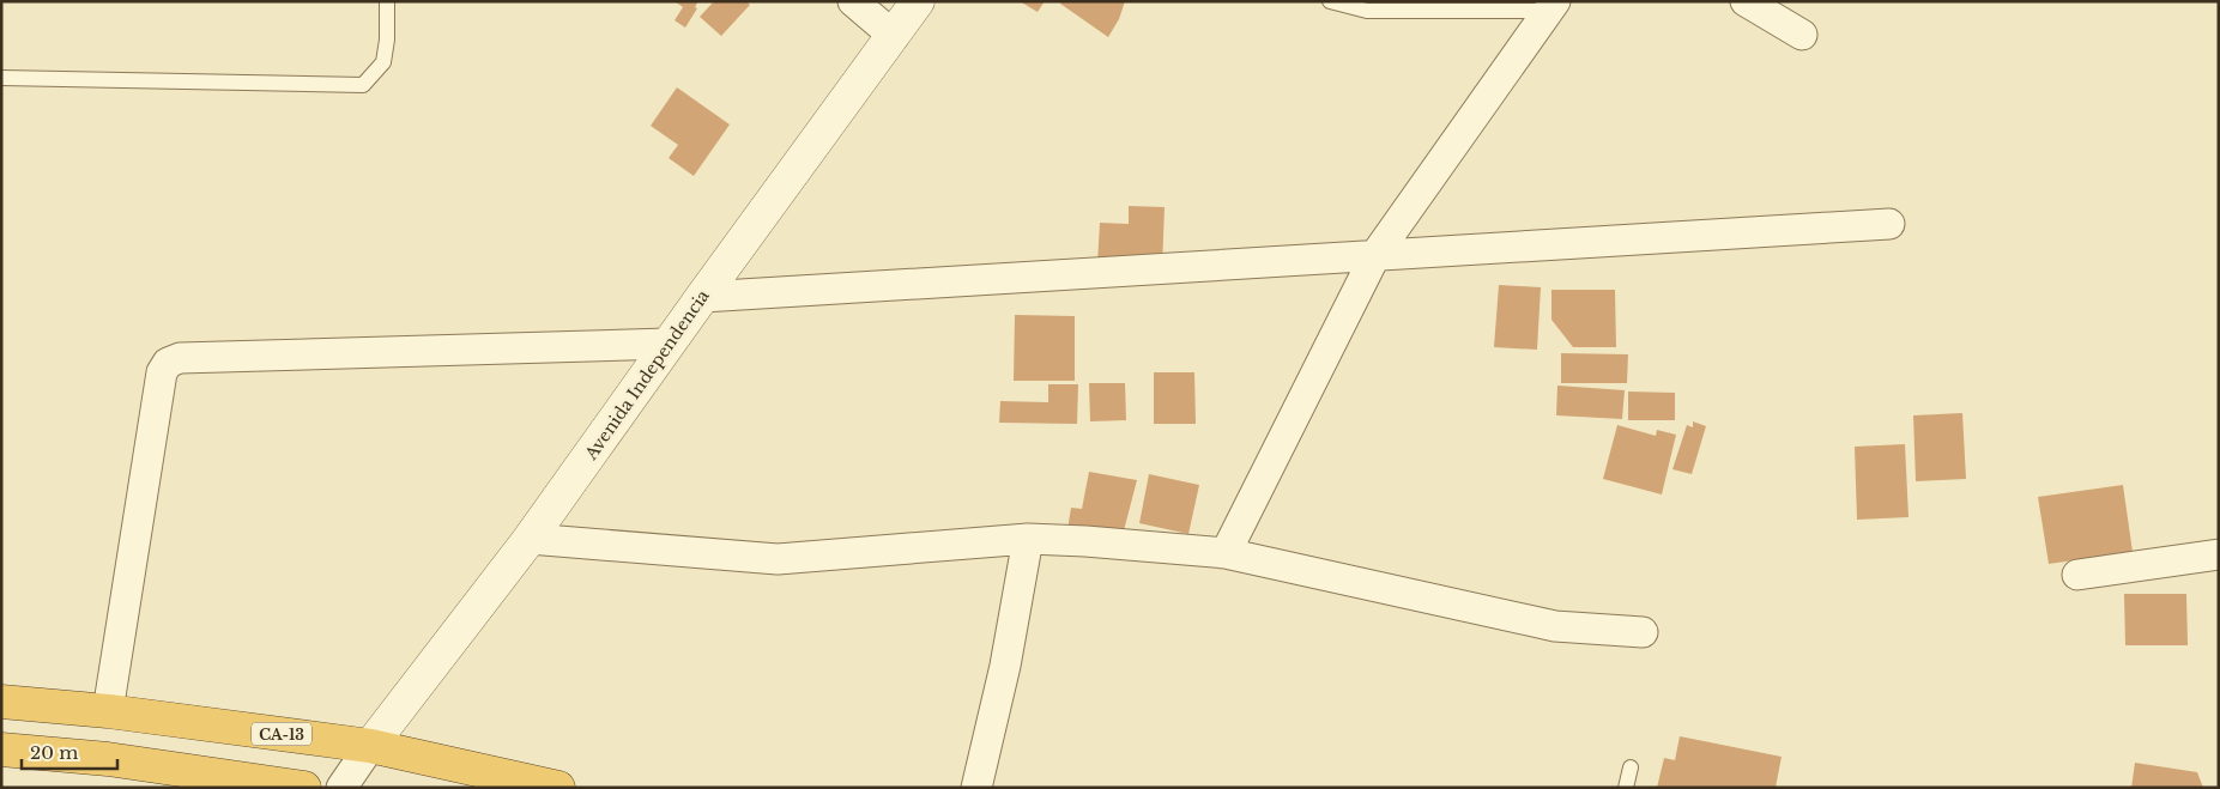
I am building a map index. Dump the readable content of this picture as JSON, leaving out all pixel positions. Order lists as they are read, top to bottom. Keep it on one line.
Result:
{"streets":{"highway":["CA-13"],"street":["Avenida Independencia"]},"crossings":[["Avenida Independencia","CA-13"]],"scale_bar":"20 m"}
